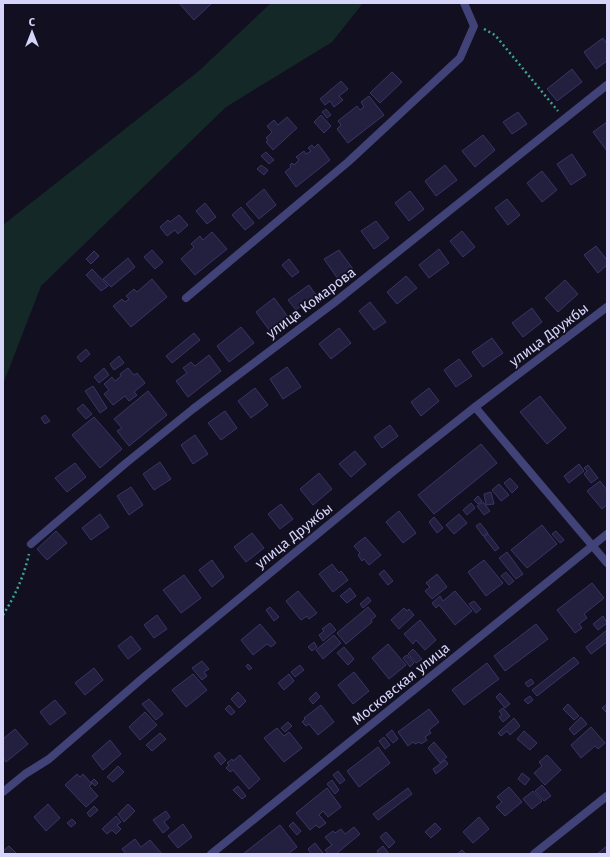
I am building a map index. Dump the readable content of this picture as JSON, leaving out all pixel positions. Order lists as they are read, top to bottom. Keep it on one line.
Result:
{"streets":{"street":["улица Комарова","улица Дружбы","Московская улица"]},"north":"top"}
